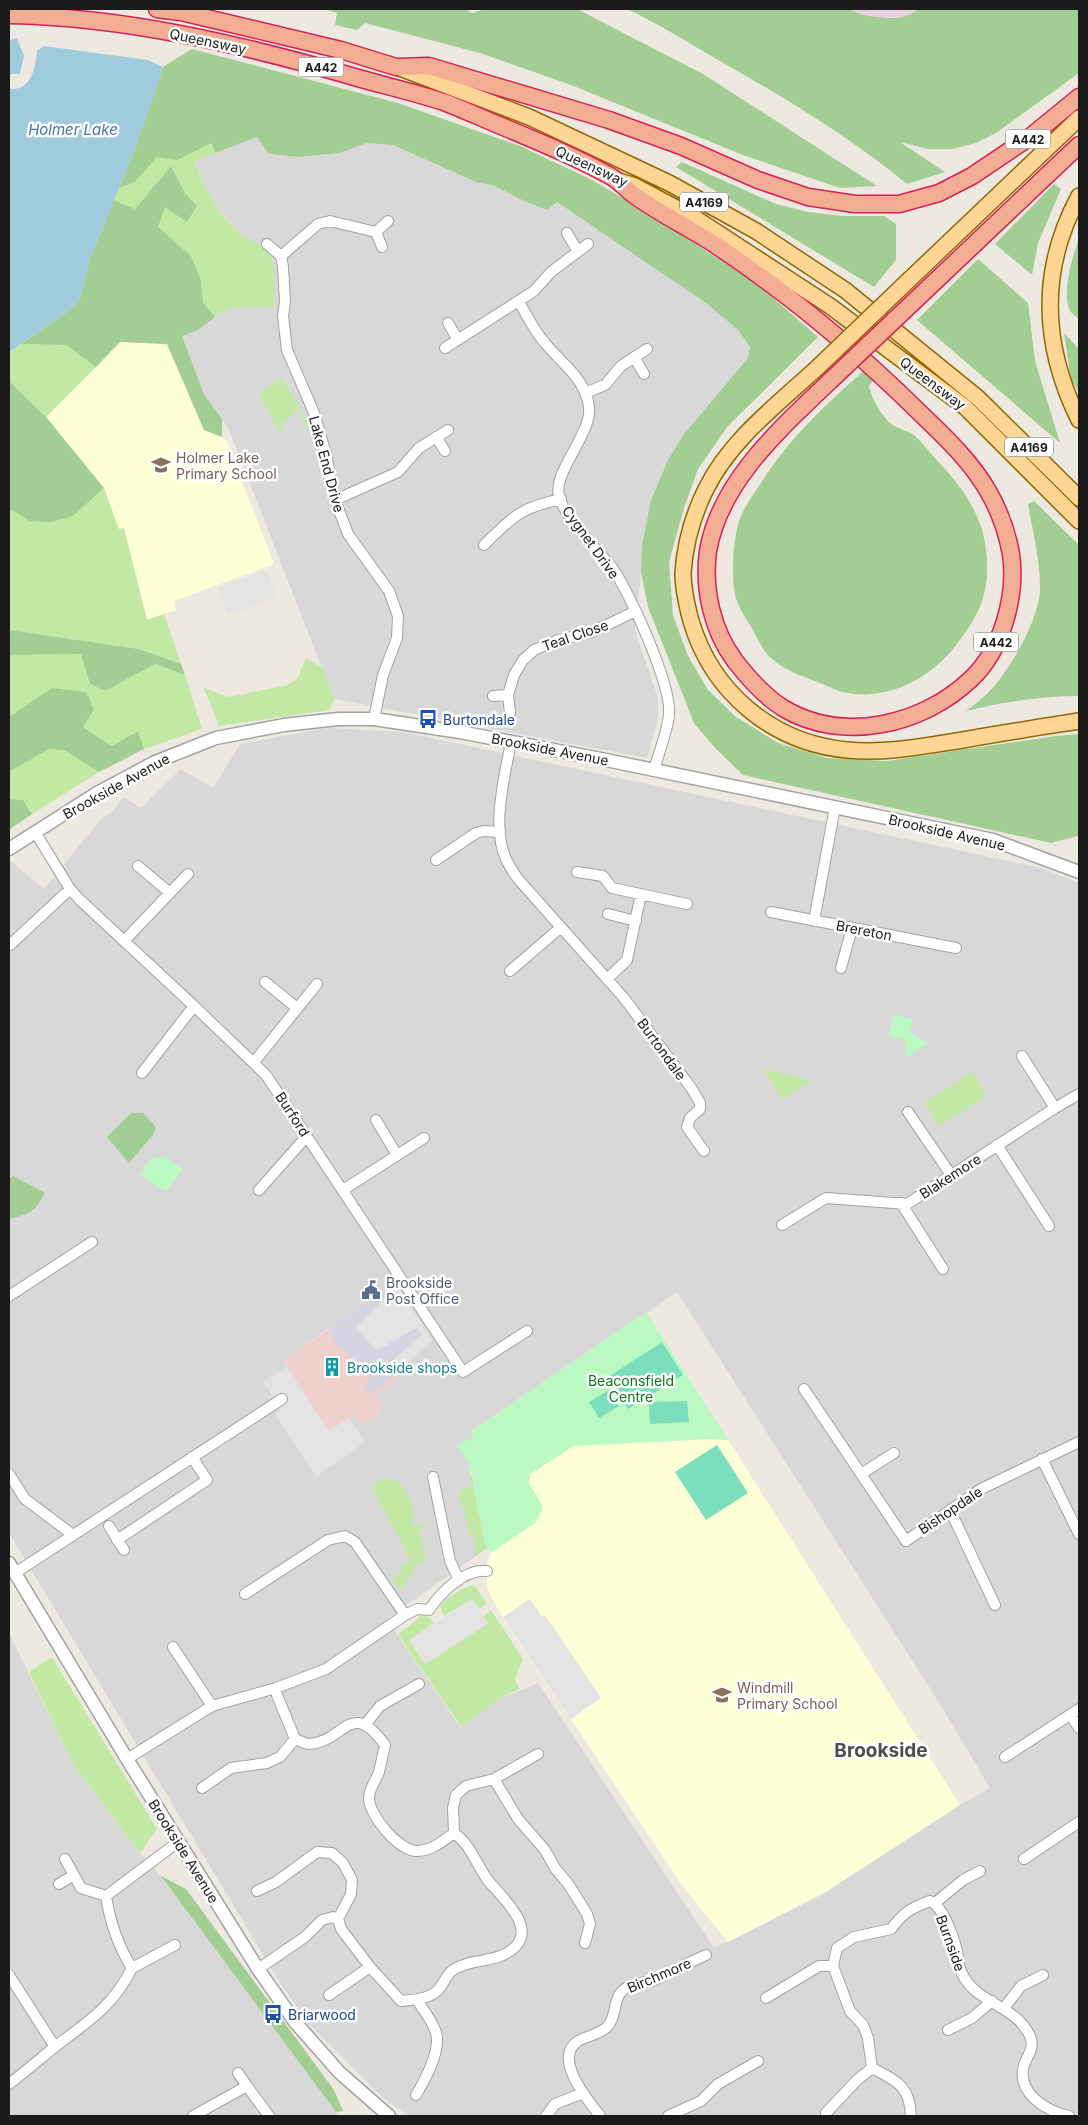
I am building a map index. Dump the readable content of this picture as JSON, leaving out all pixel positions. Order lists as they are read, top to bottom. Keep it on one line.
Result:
{"streets":{"highway":["Queensway","A442"],"main road":["A4169"],"street":["Lake End Drive","Cygnet Drive","Teal Close","Brookside Avenue","Brereton","Burtondale","Burford","Blakemore","Bishopdale","Burnside","Birchmore"]},"crossings":[["Queensway","A442"],["Lake End Drive","Brookside Avenue"],["Cygnet Drive","Teal Close"],["Cygnet Drive","Brookside Avenue"],["Brookside Avenue","Burtondale"],["Brookside Avenue","Burford"]],"districts":["Brookside"],"water":["Holmer Lake"],"parks":["Beaconsfield Centre"],"places":{"school or university":["Holmer Lake Primary School","Windmill Primary School"],"bus stop":["Burtondale","Briarwood"],"public building":["Brookside Post Office"],"building":["Brookside shops"]}}
